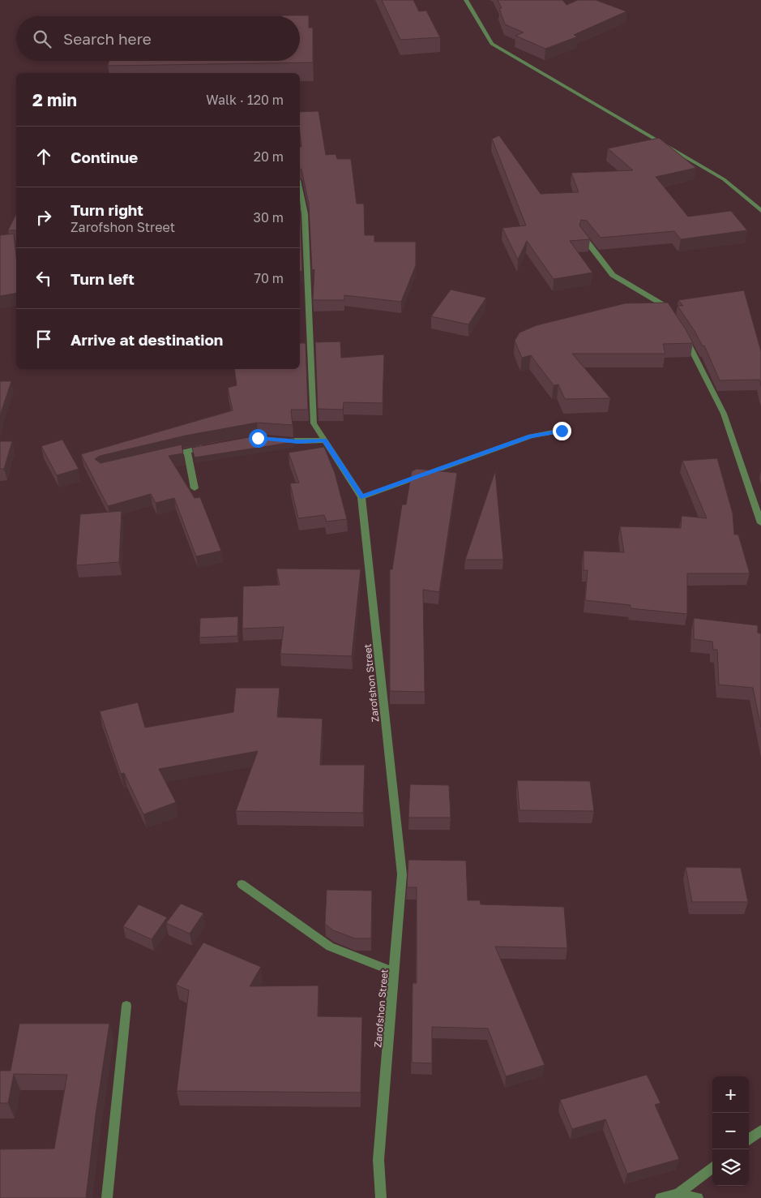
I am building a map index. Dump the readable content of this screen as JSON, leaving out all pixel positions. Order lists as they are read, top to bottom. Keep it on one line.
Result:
{"streets":{"street":["Zarofshon Street"]},"page":{"search":"Search here","heading":["2 min","Walk · 120 m"],"list":[["Continue","20 m"],["Turn right","Zarofshon Street","30 m"],["Turn left","70 m"],"Arrive at destination"],"map_buttons":["+","−"]}}
